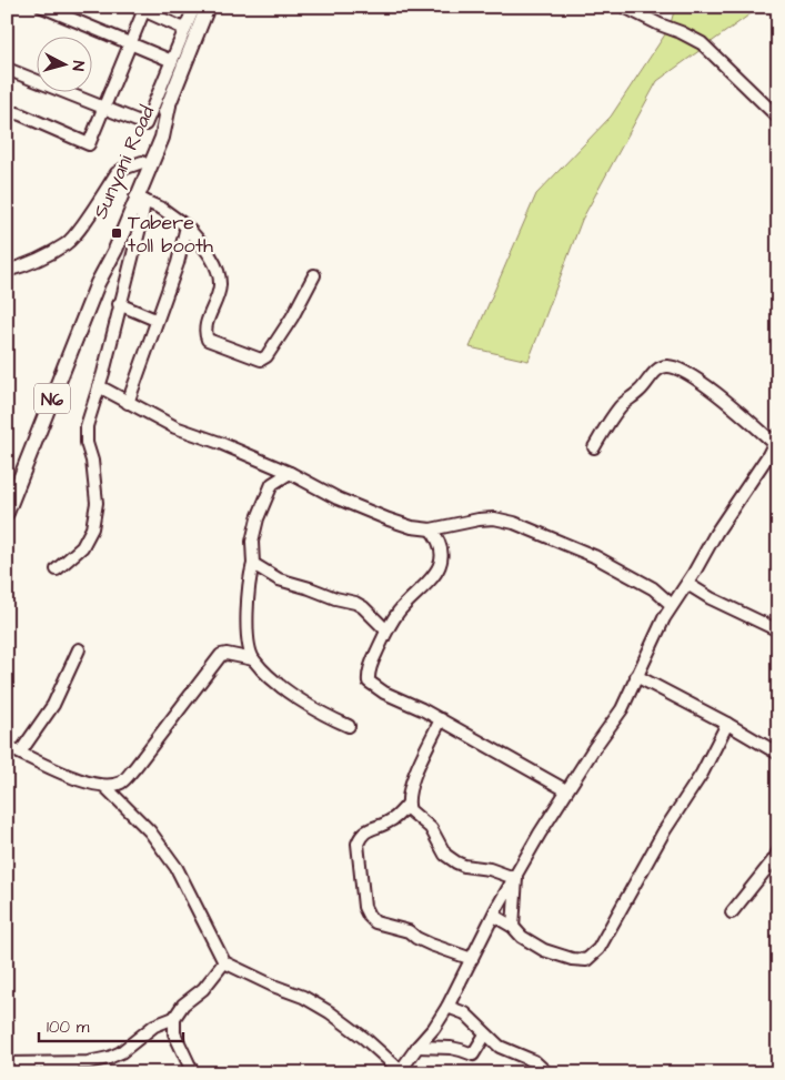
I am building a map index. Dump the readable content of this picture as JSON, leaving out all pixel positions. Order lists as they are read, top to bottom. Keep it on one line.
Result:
{"streets":{"main road":["Sunyani Road","N6"]},"crossings":[["Sunyani Road","N6"]],"places":{"transit":["Tabere toll booth"]},"scale_bar":"100 m","north":"right"}
